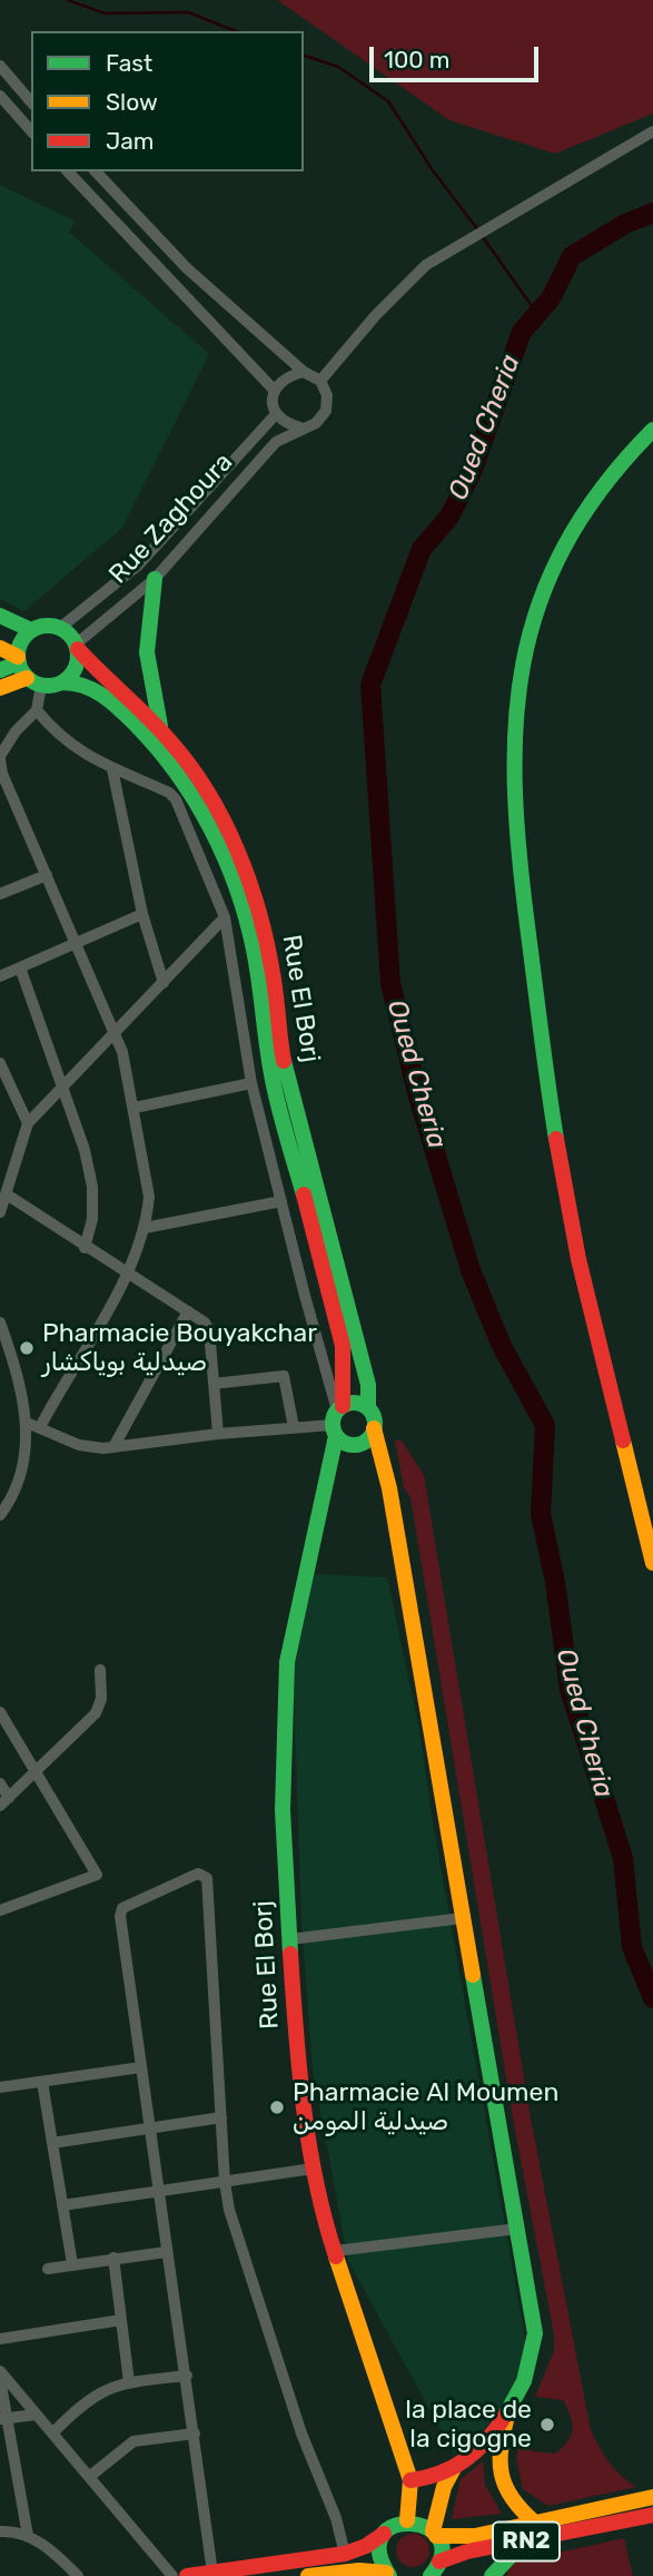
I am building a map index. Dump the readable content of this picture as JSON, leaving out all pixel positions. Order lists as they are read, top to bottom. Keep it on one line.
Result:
{"streets":{"main road":["Rue El Borj","RN2"],"street":["Rue Zaghoura"]},"crossings":[["Rue Zaghoura","Rue El Borj"]],"water":["Oued Cheria"],"places":["Pharmacie Bouyakchar صيدلية بوياكشار","Pharmacie Al Moumen صيدلية المومن","la place de la cigogne"],"legend":["Fast","Slow","Jam"],"scale_bar":"100 m"}
